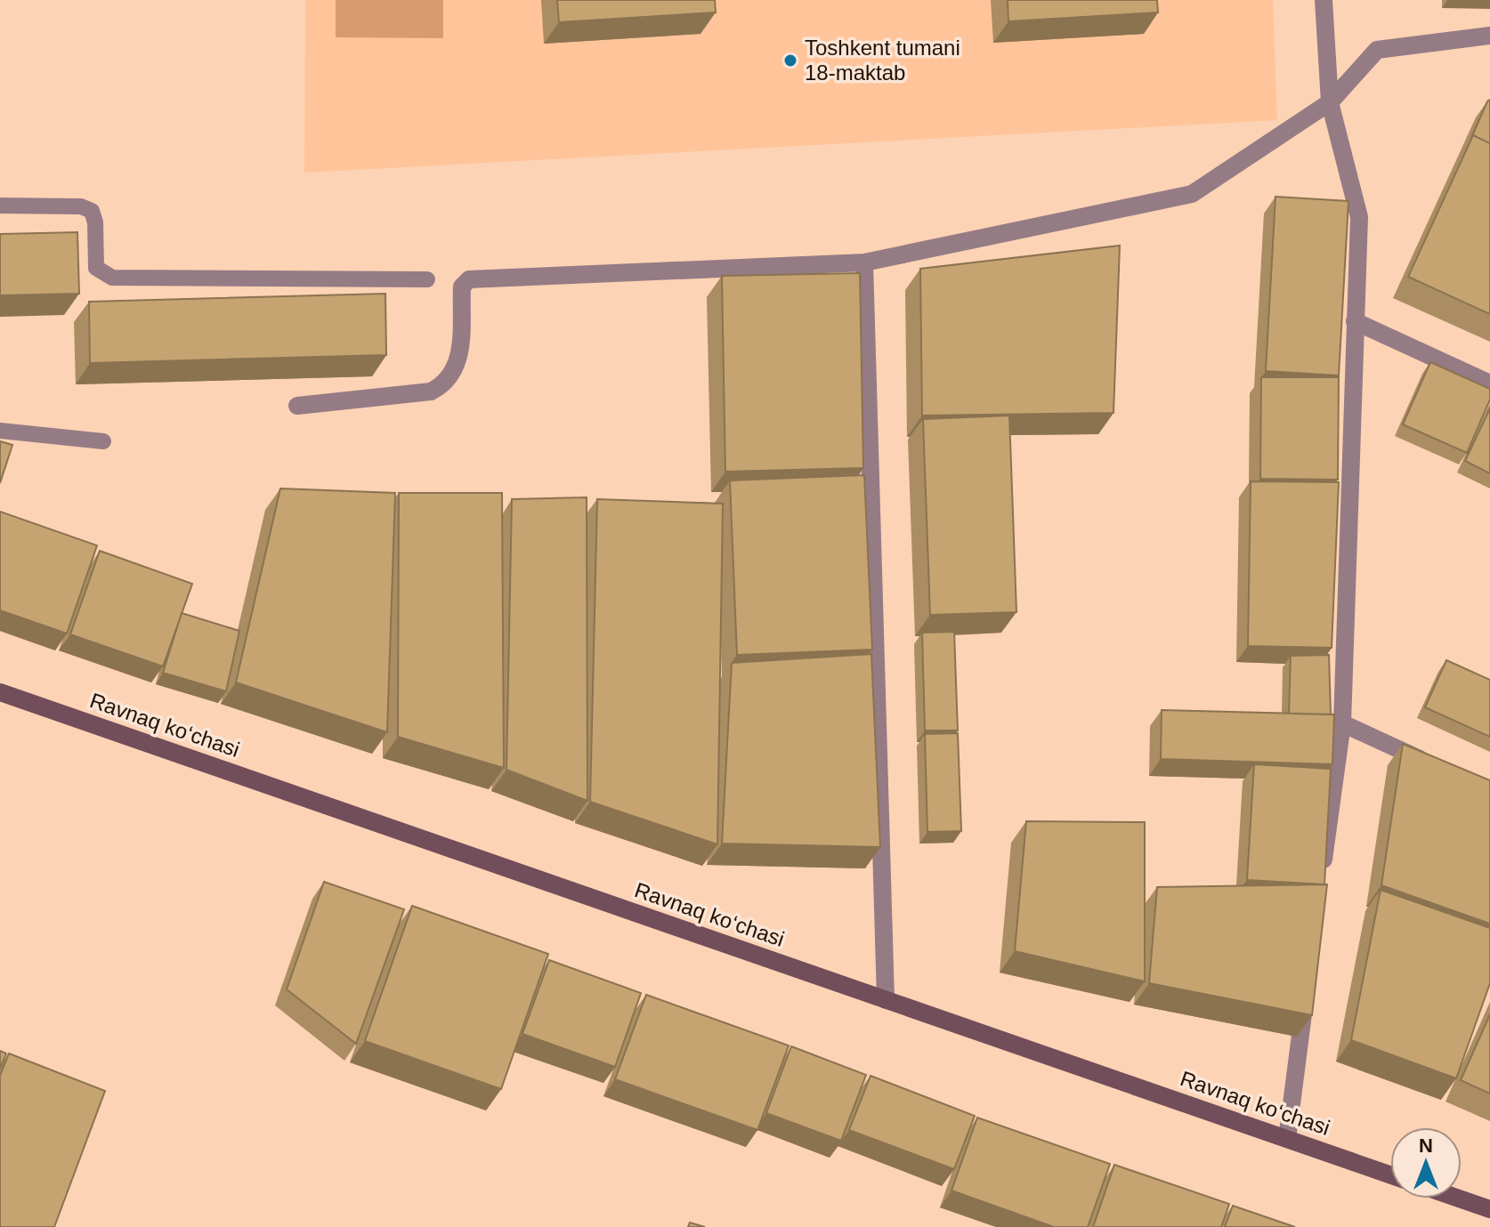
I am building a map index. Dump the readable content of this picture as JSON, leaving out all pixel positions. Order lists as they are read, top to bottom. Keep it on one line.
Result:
{"streets":{"street":["Ravnaq ko‘chasi"]},"places":["Toshkent tumani 18-maktab"],"north":"top"}
